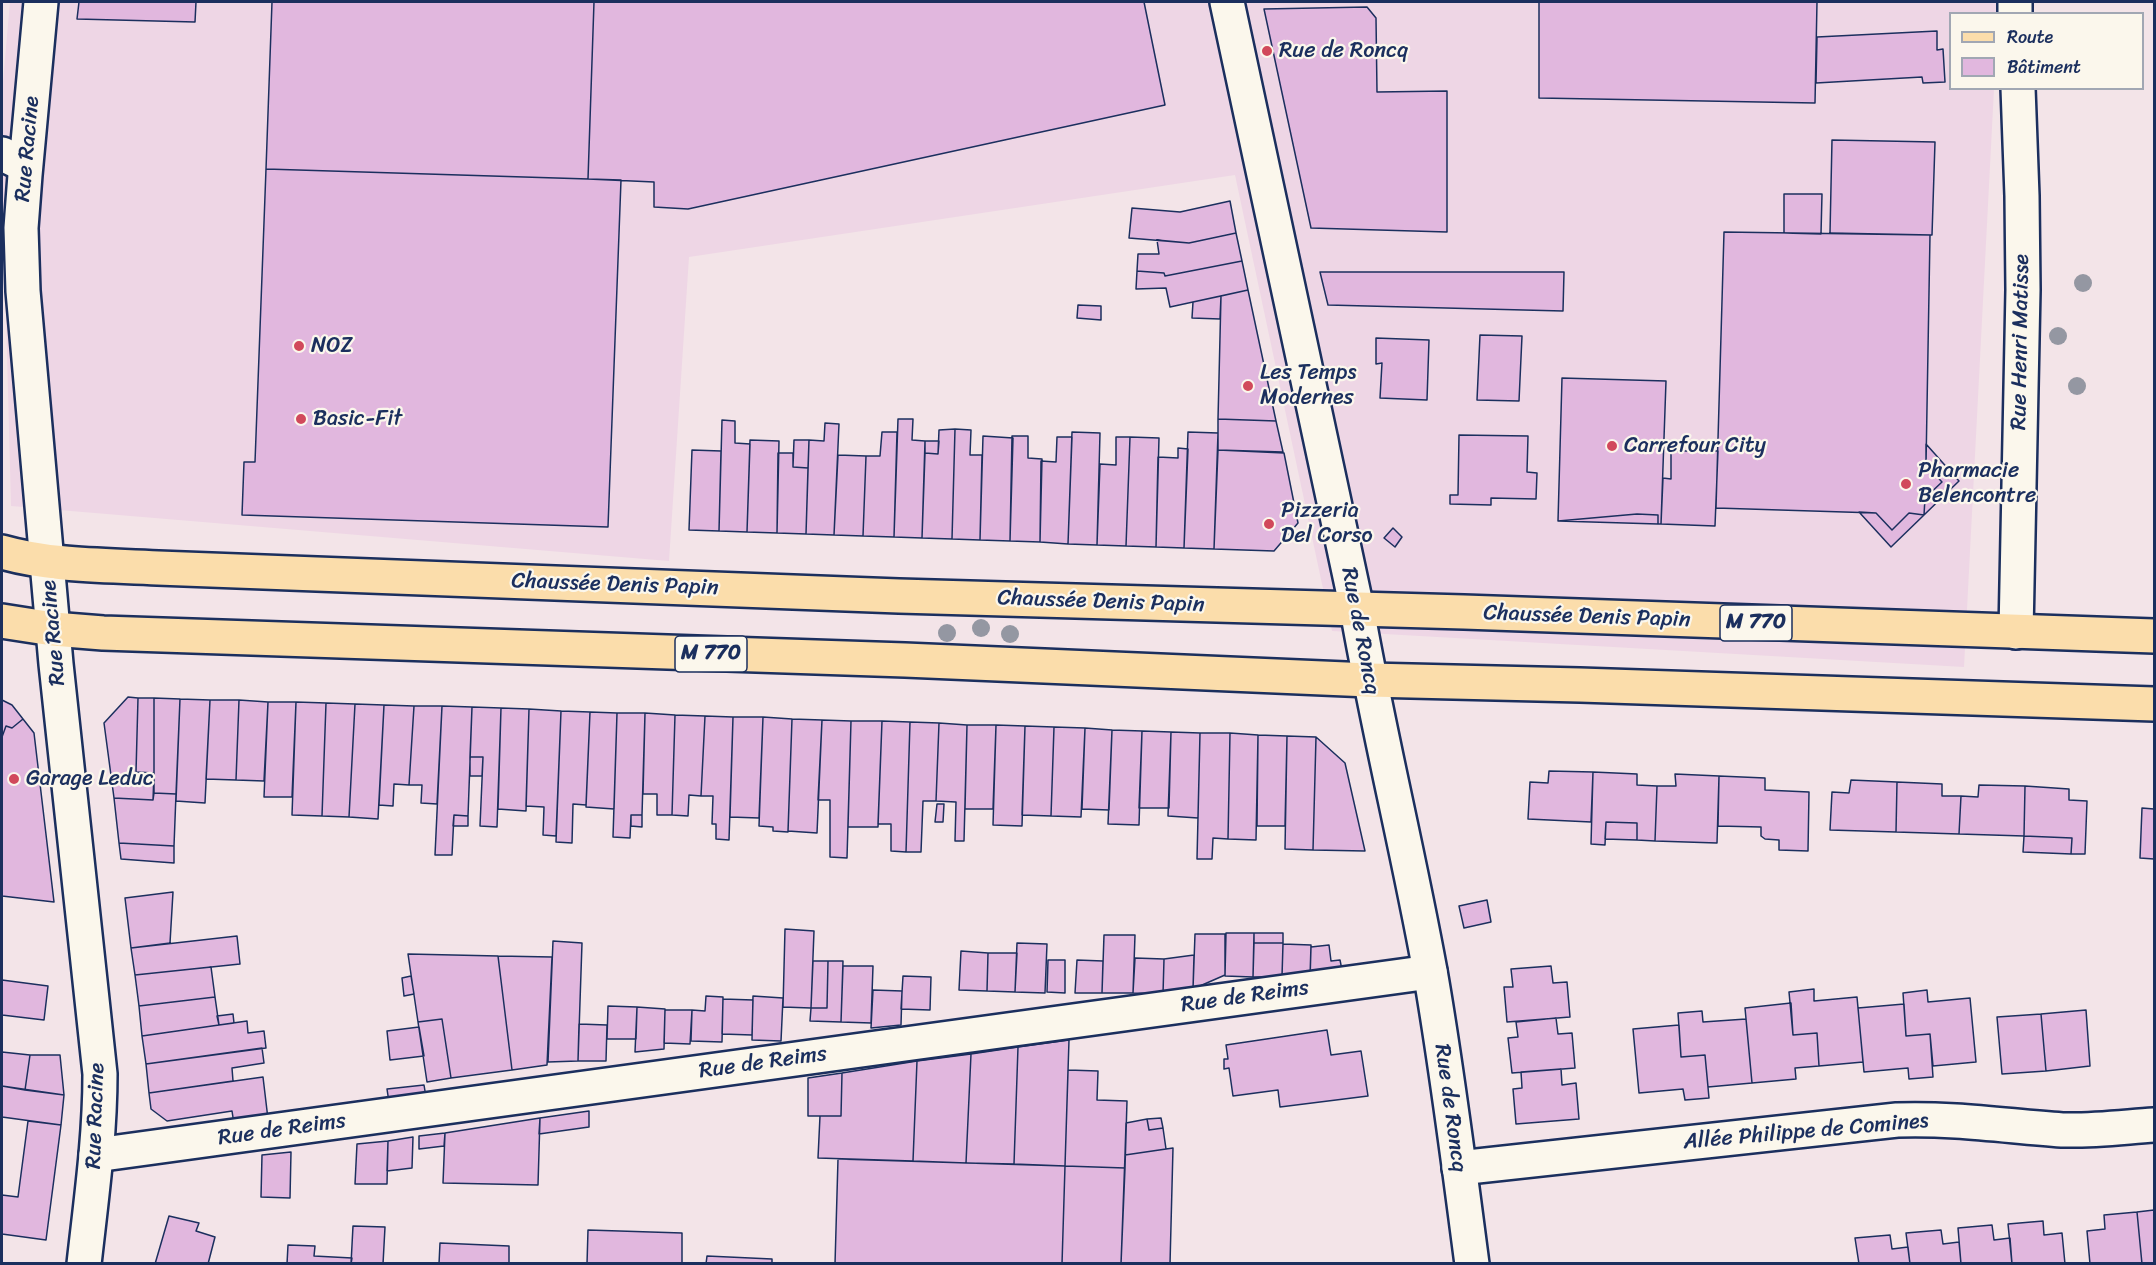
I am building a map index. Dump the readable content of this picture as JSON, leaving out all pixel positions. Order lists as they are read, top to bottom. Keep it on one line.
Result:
{"streets":{"main road":["Chaussée Denis Papin","M 770"],"street":["Rue Racine","Rue Henri Matisse","Rue de Roncq","Rue de Reims","Allée Philippe de Comines"]},"crossings":[["Rue Racine","Chaussée Denis Papin"],["Rue Racine","M 770"],["Rue Racine","Rue de Reims"],["Rue Henri Matisse","Chaussée Denis Papin"],["Chaussée Denis Papin","M 770"],["Chaussée Denis Papin","Rue de Roncq"],["M 770","Rue de Roncq"],["Rue de Roncq","Rue de Reims"],["Rue de Roncq","Allée Philippe de Comines"]],"places":["Rue de Roncq","NOZ","Les Temps Modernes","Basic-Fit","Carrefour City","Pharmacie Belencontre","Pizzeria Del Corso","Garage Leduc"],"legend":["Route","Bâtiment"]}
